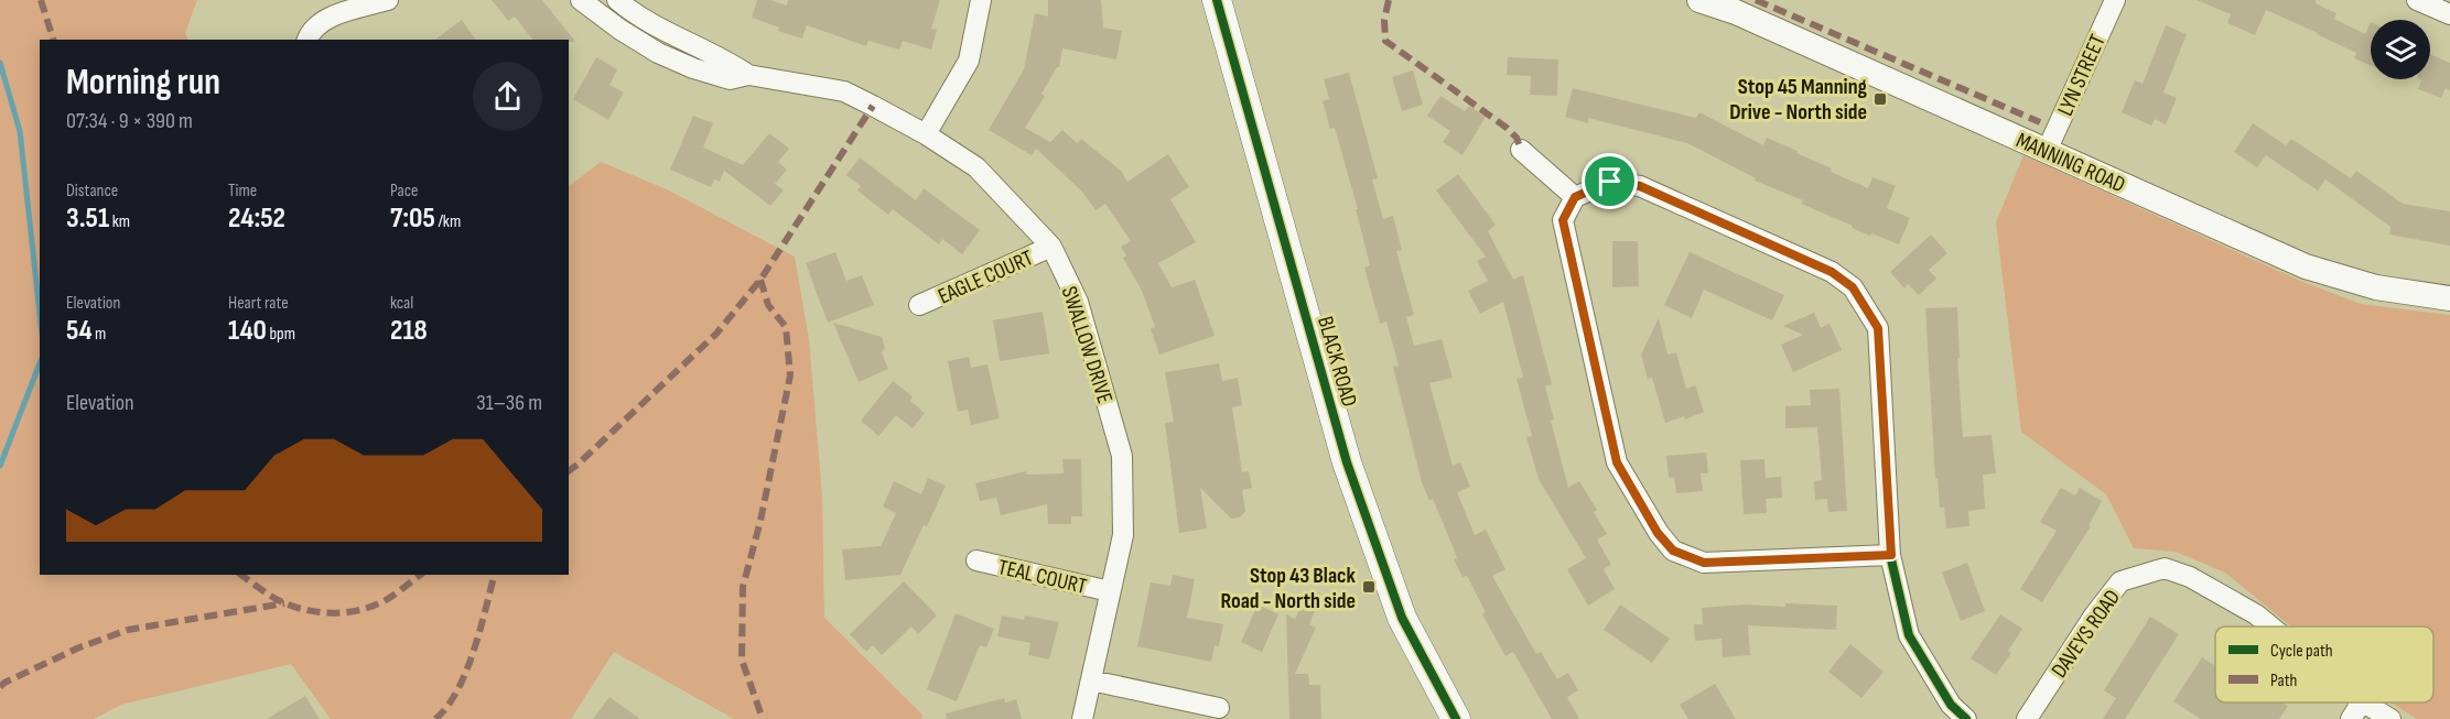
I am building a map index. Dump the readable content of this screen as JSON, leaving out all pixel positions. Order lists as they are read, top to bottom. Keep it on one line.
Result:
{"streets":{"main road":["BLACK ROAD"],"street":["LYN STREET","MANNING ROAD","EAGLE COURT","SWALLOW DRIVE","TEAL COURT","DAVEYS ROAD"]},"crossings":[["LYN STREET","MANNING ROAD"],["EAGLE COURT","SWALLOW DRIVE"],["SWALLOW DRIVE","TEAL COURT"]],"places":{"transit":["Stop 45 Manning Drive - North side","Stop 43 Black Road - North side"]},"legend":["Cycle path","Path"],"page":{"heading":["Morning run","07:34 · 9 × 390 m"],"stats":[["Distance","3.51 km"],["Time","24:52"],["Pace","7:05 /km"],["Elevation","54 m"],["Heart rate","140 bpm"],["kcal","218"]],"chart":["Elevation","31–36 m"]}}
